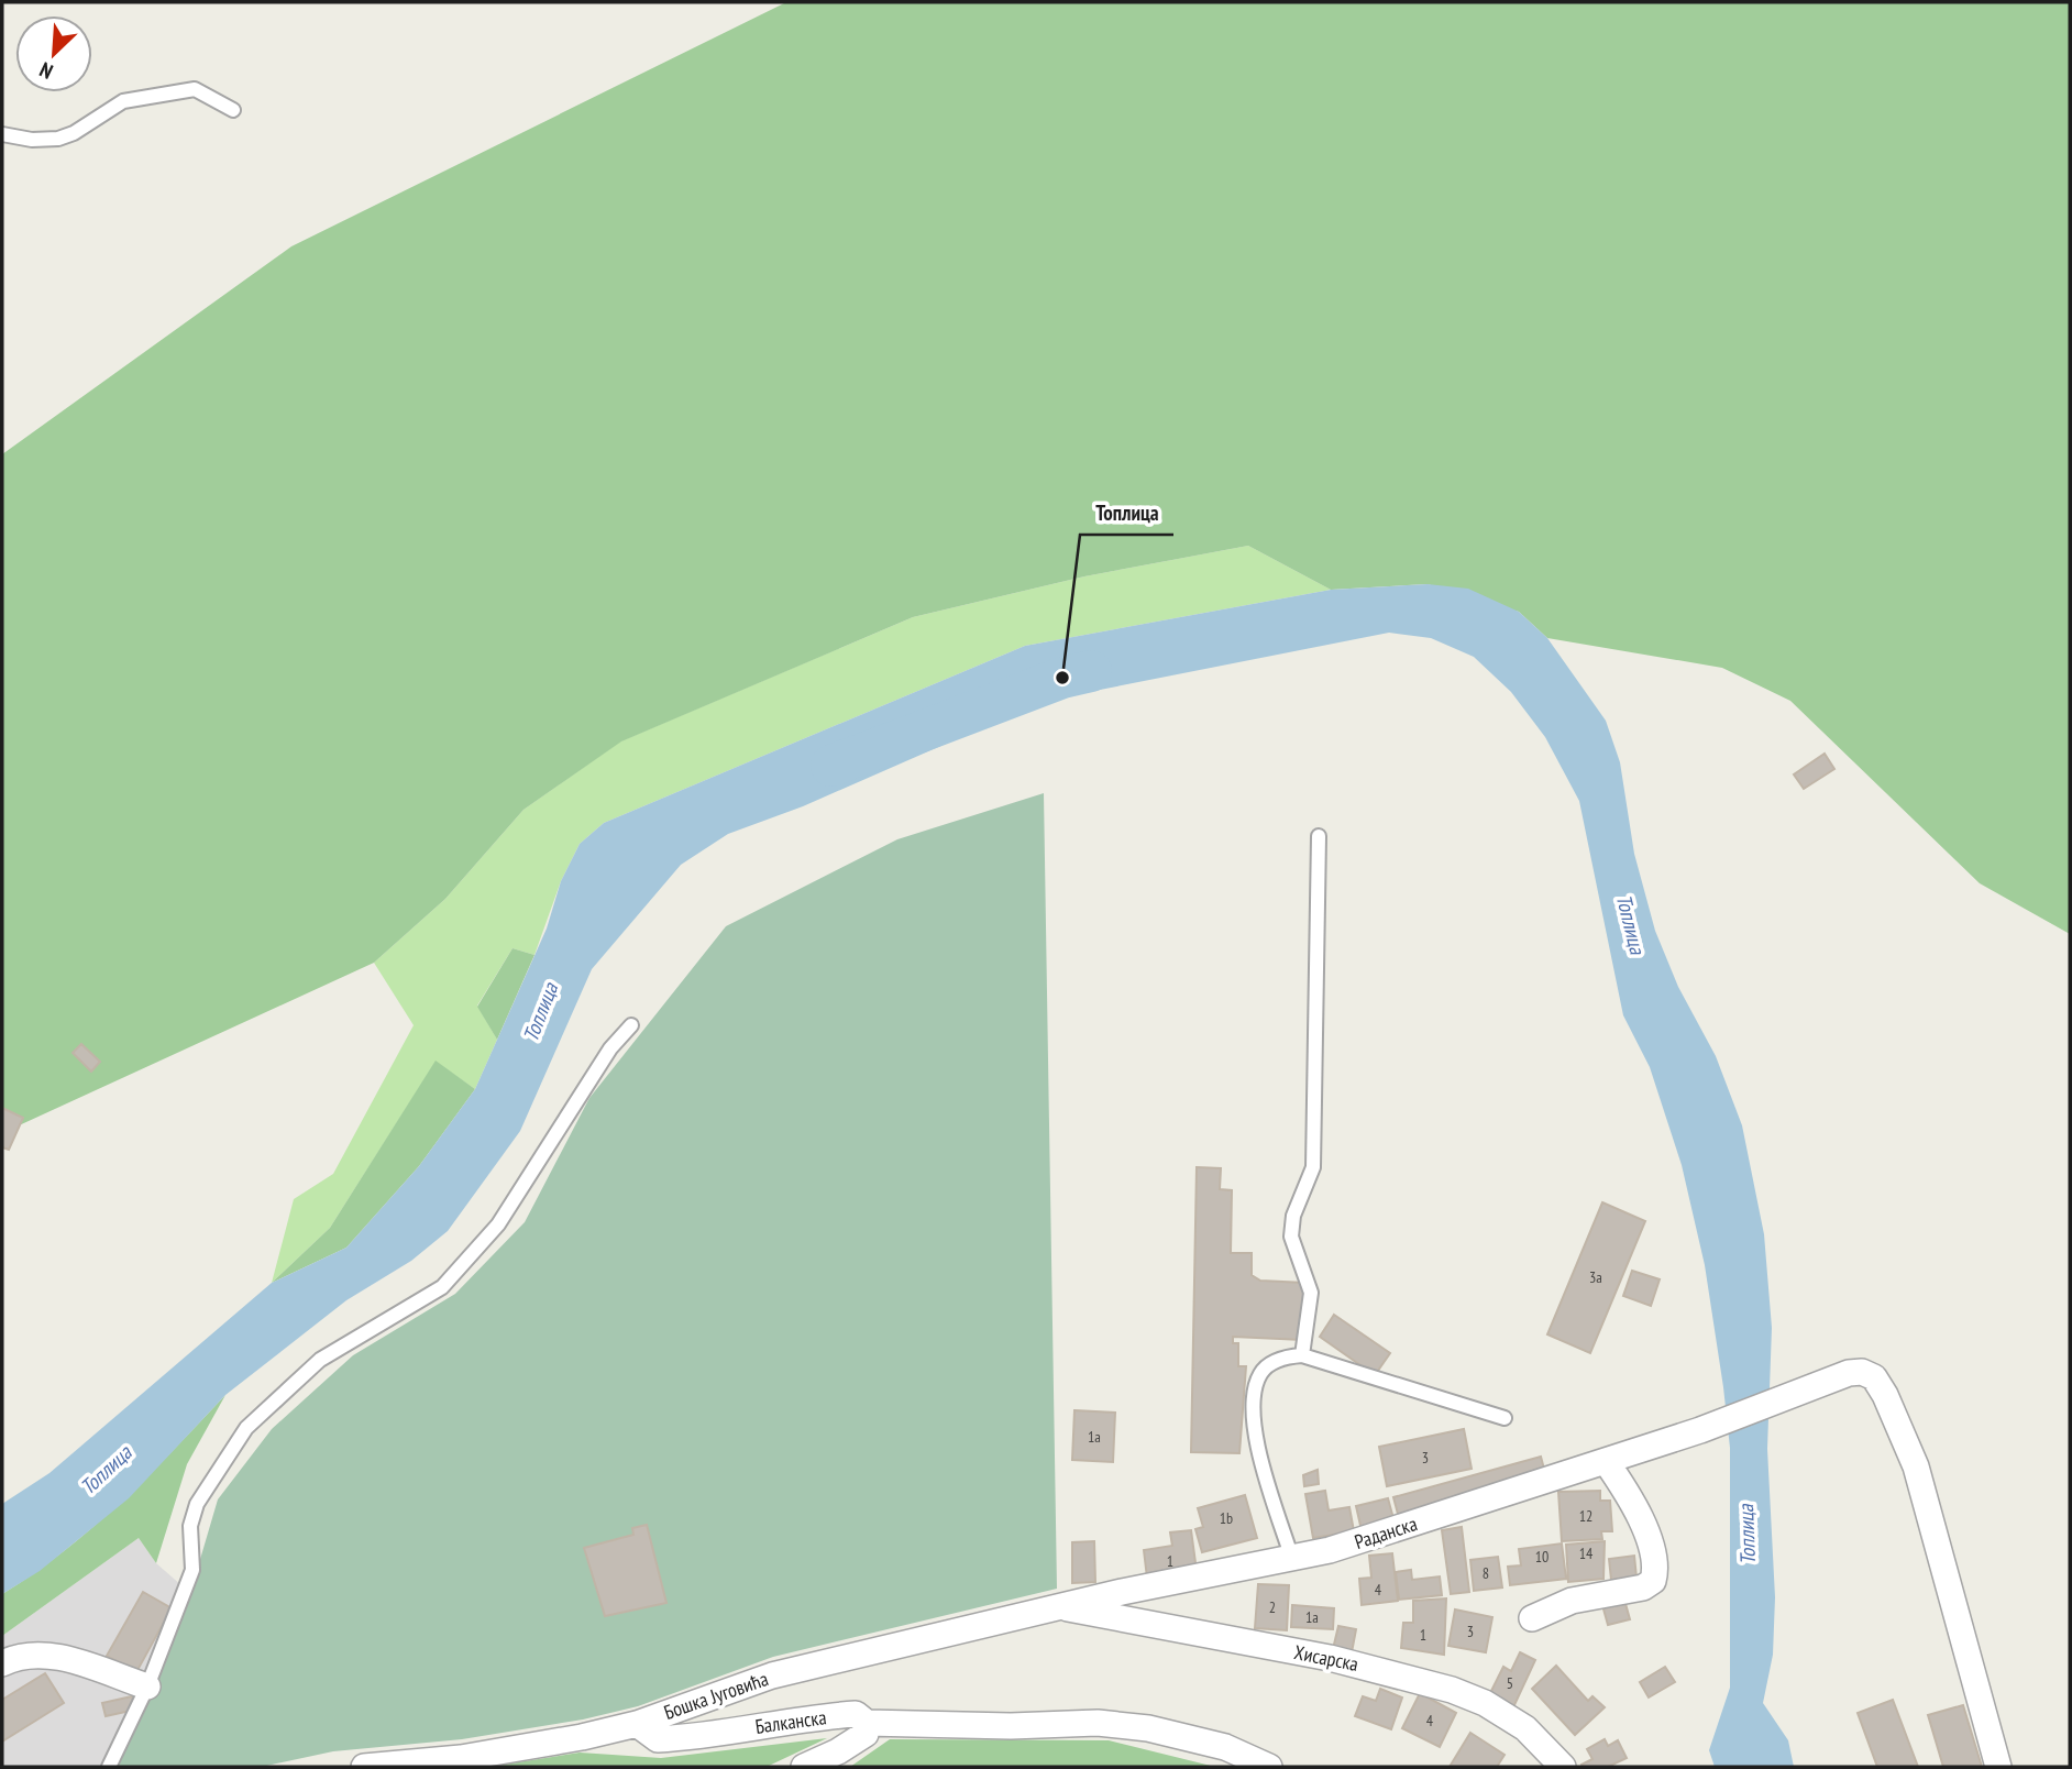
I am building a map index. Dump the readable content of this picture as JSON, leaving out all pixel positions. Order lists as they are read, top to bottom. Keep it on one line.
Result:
{"streets":{"street":["Раданска","Хисарска","Бошка Југовића","Балканска"]},"crossings":[["Раданска","Хисарска"],["Раданска","Бошка Југовића"],["Хисарска","Бошка Југовића"],["Бошка Југовића","Балканска"]],"water":["Топлица"],"places":["Топлица"],"house_numbers":["3a","1a","3","12","1b","14","10","1","8","4","2","1a","3","1","5","4"],"north":"bottom left"}
